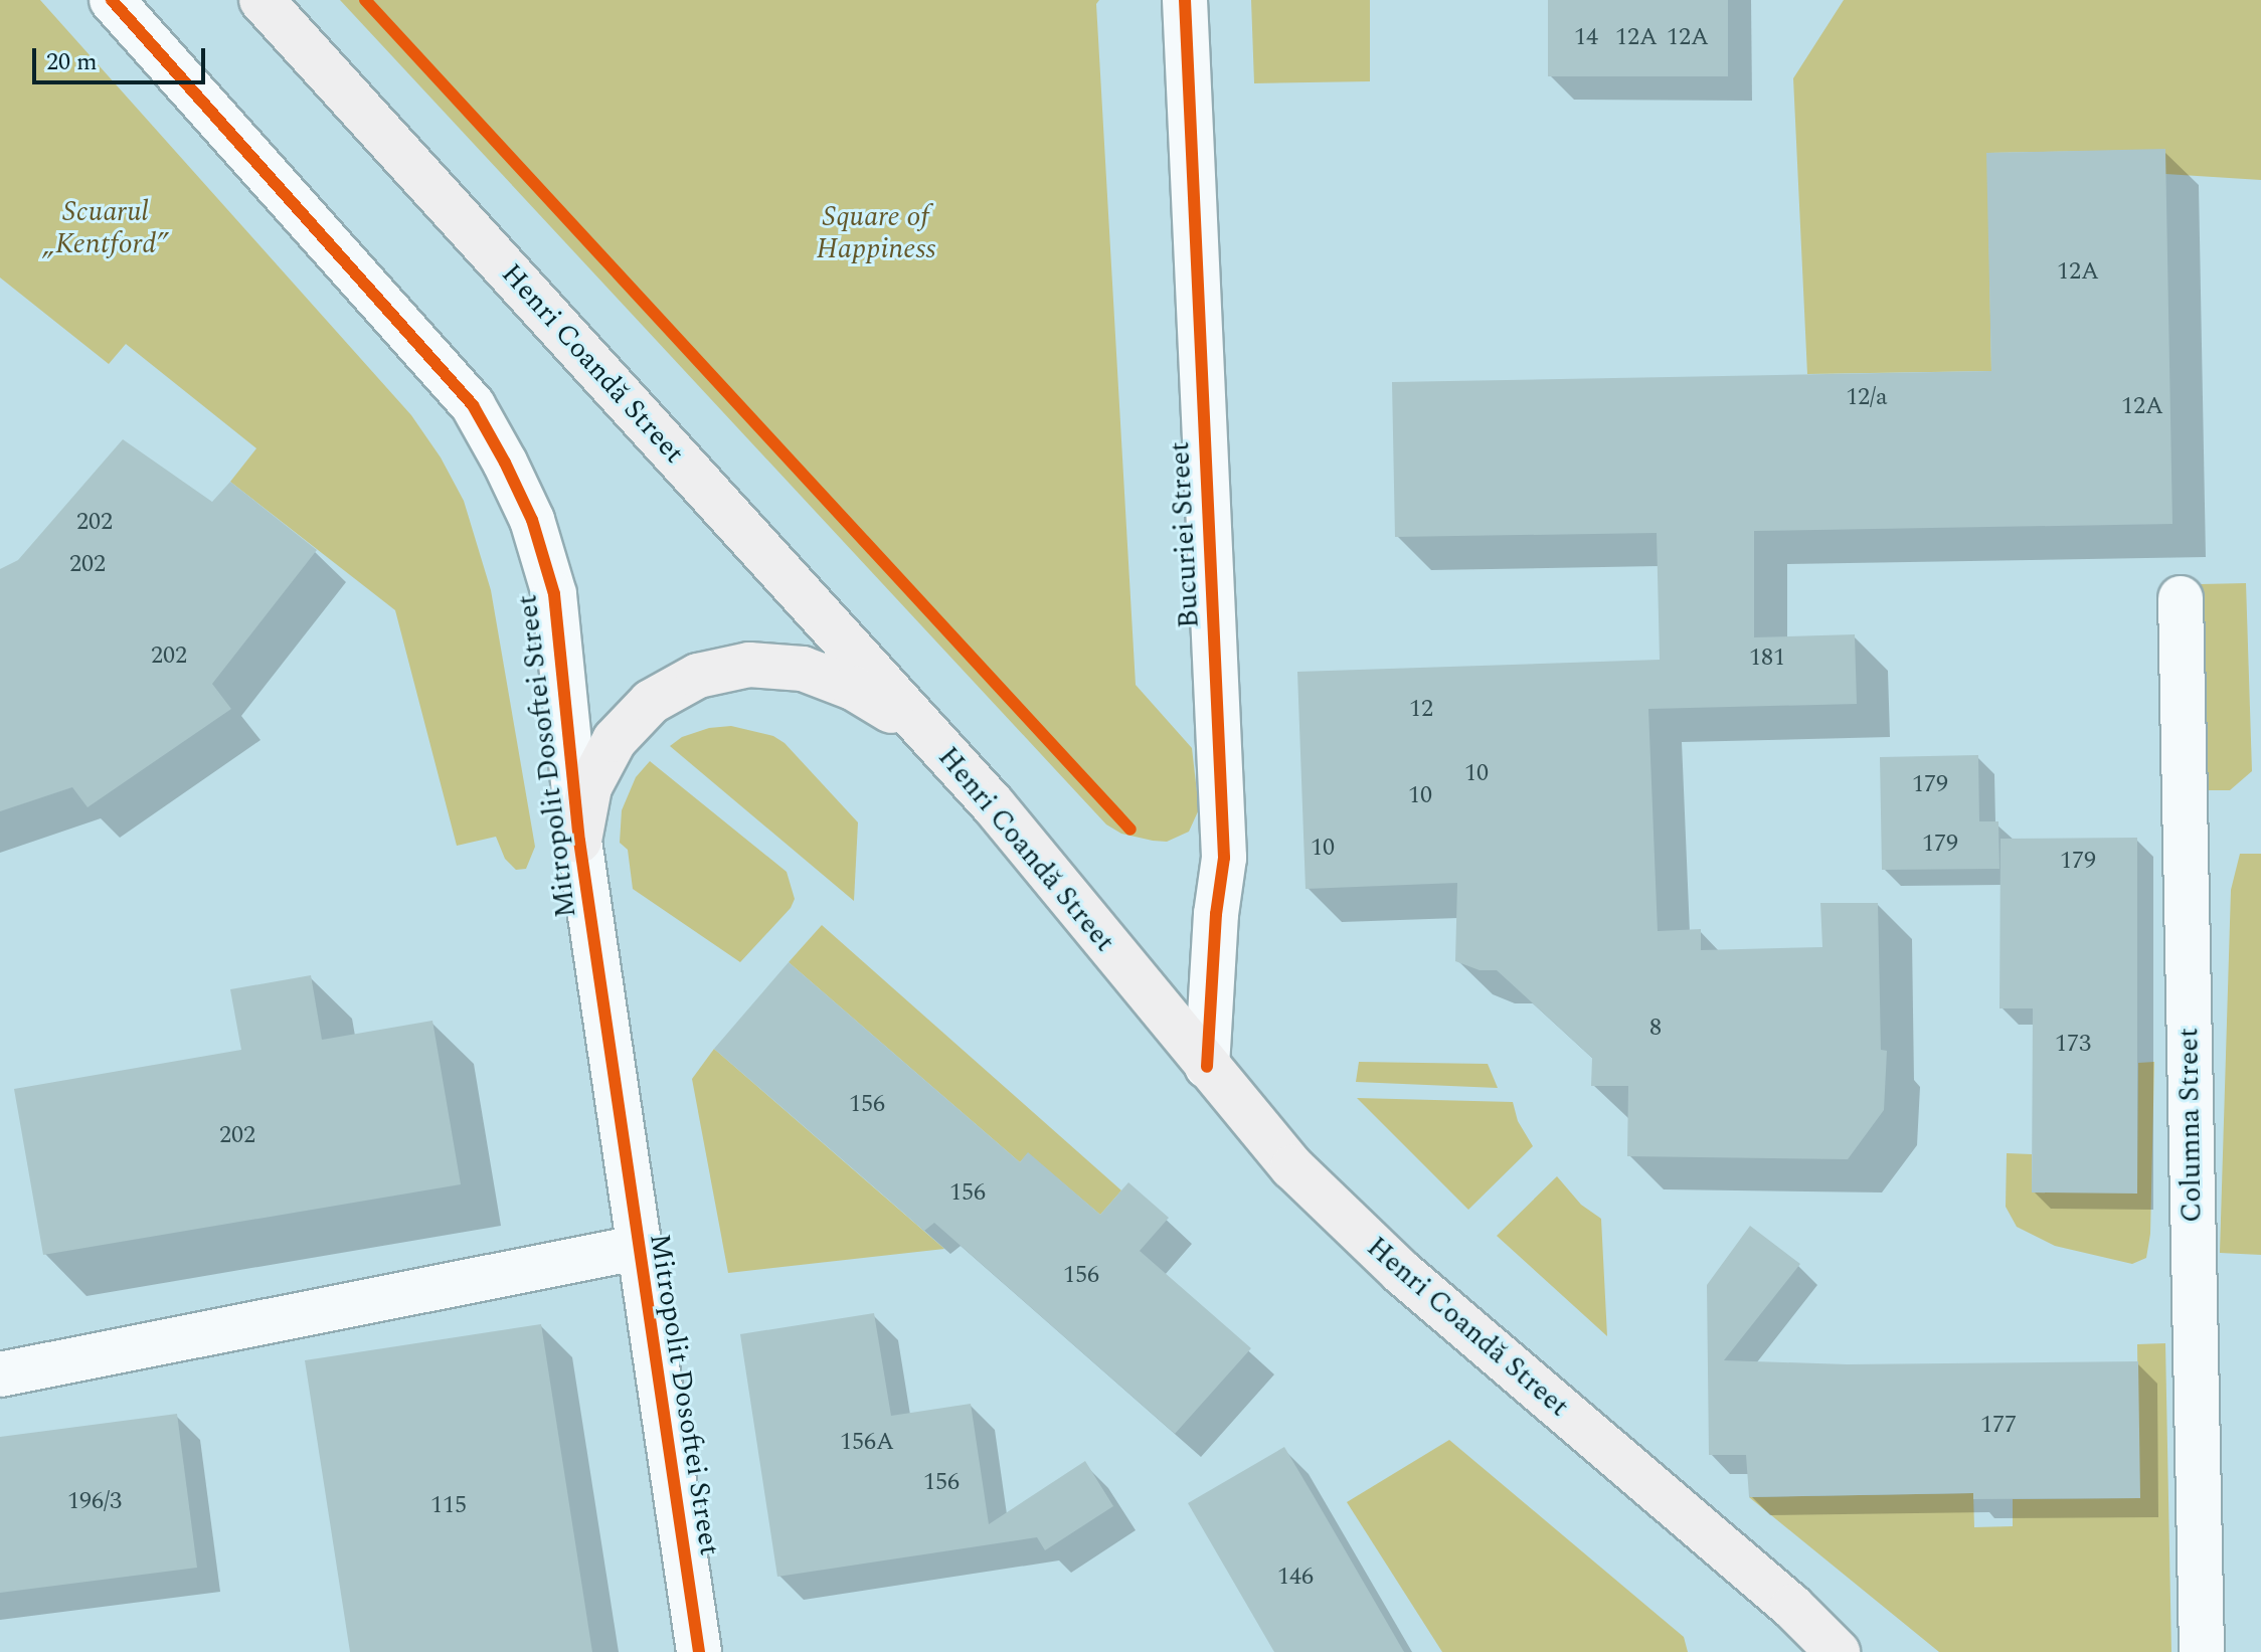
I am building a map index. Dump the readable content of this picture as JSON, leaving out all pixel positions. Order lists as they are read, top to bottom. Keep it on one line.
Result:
{"streets":{"main road":["Henri Coandă Street"],"street":["Bucuriei Street","Mitropolit Dosoftei Street","Columna Street"]},"crossings":[["Henri Coandă Street","Bucuriei Street"]],"parks":["Scuarul „Kentford”","Square of Happiness"],"house_numbers":["14","12A","12A","12A","12/a","12A","202","202","202","181","12","10","179","10","179","10","179","8","173","156","202","156","156","177","156A","156","196/3","115","146"],"scale_bar":"20 m"}
